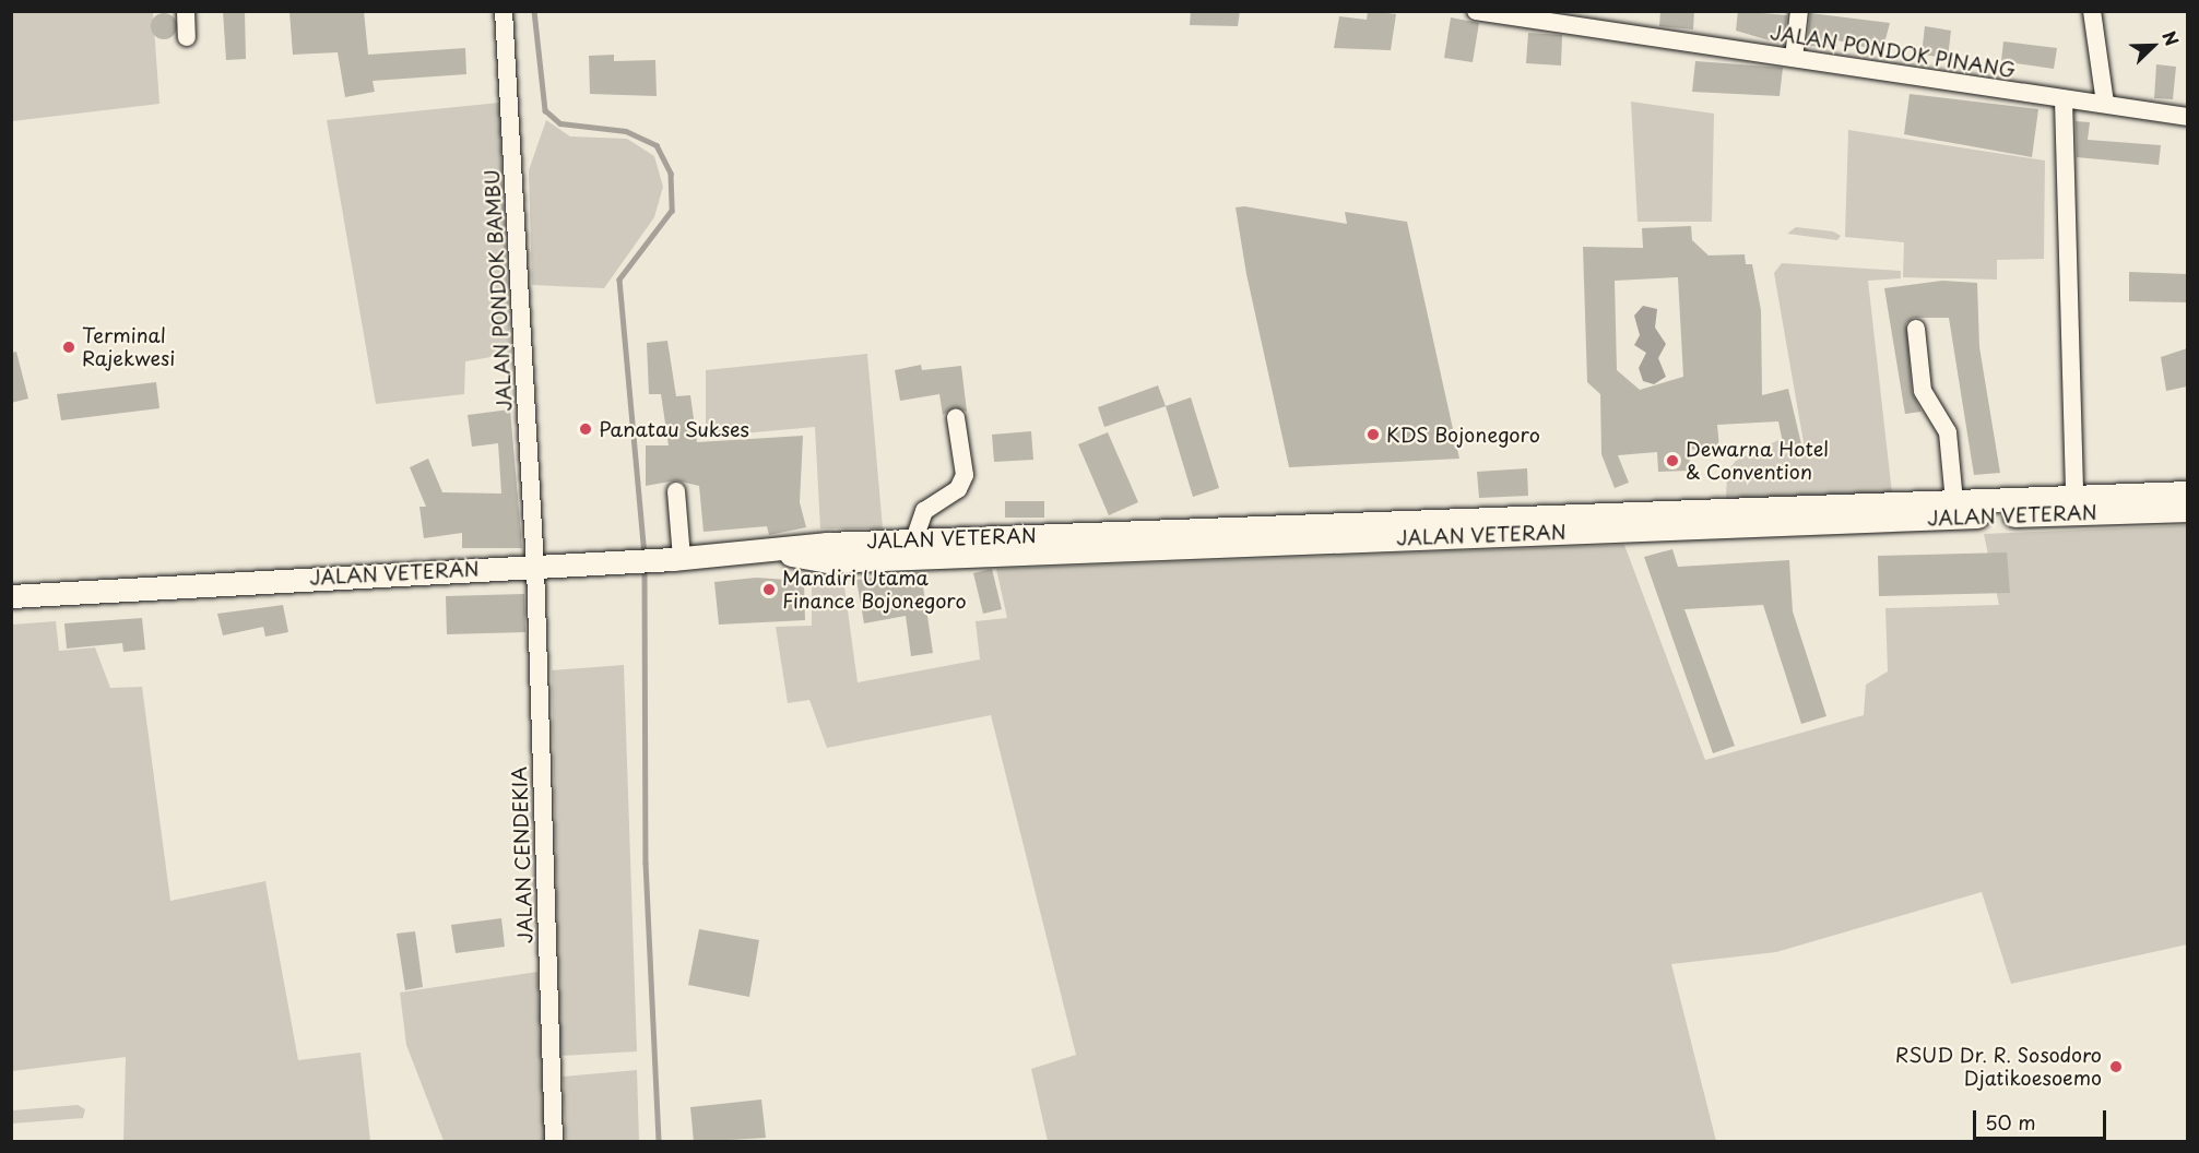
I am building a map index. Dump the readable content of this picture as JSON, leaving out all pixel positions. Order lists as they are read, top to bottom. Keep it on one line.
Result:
{"streets":{"main road":["JALAN VETERAN"],"street":["JALAN PONDOK PINANG","JALAN PONDOK BAMBU","JALAN CENDEKIA"]},"crossings":[["JALAN PONDOK BAMBU","JALAN VETERAN"],["JALAN PONDOK BAMBU","JALAN CENDEKIA"],["JALAN VETERAN","JALAN CENDEKIA"]],"places":["Terminal Rajekwesi","Panatau Sukses","KDS Bojonegoro","Dewarna Hotel & Convention","Mandiri Utama Finance Bojonegoro","RSUD Dr. R. Sosodoro Djatikoesoemo"],"scale_bar":"50 m","north":"top right"}
